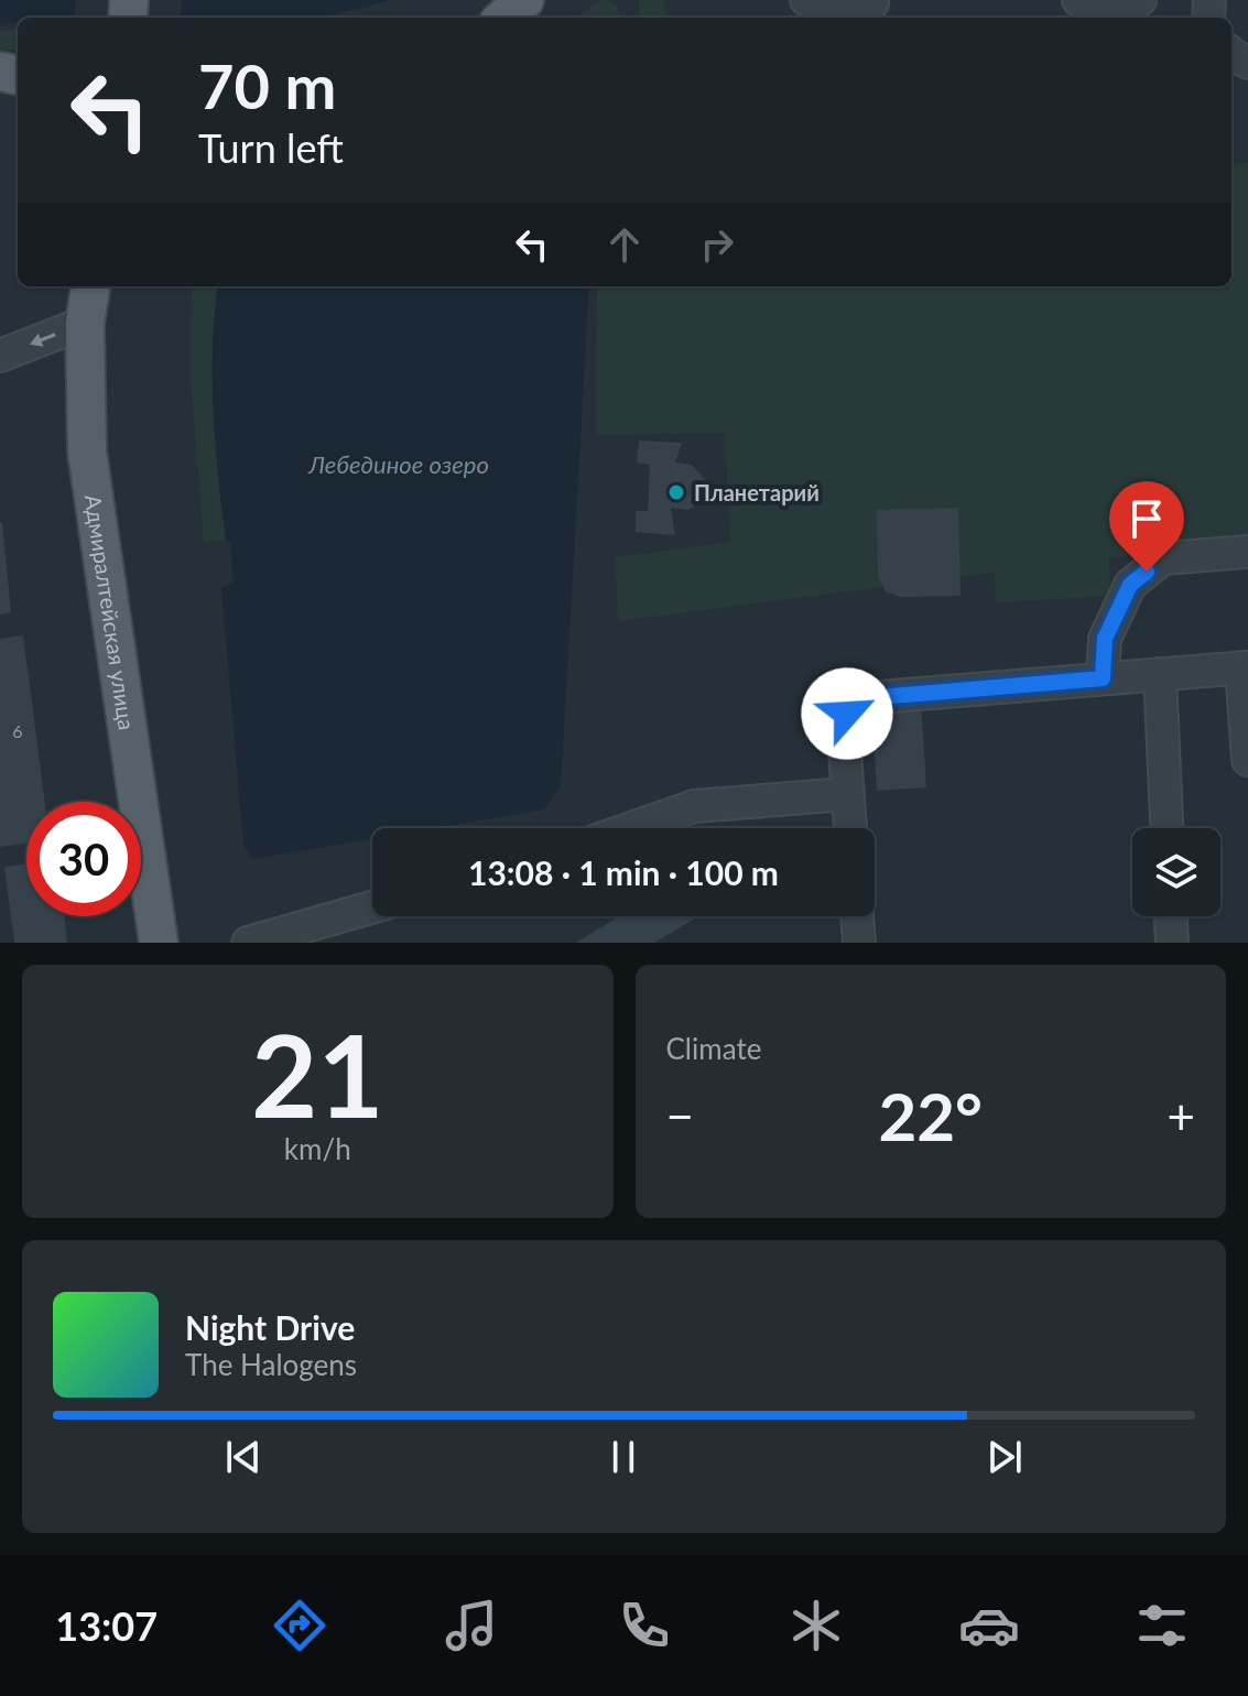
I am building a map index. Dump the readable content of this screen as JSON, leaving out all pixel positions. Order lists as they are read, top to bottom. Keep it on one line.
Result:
{"streets":{"main road":["Адмиралтейская улица"]},"water":["Лебединое озеро"],"places":["Планетарий"],"house_numbers":["6"],"page":{"turn":["70 m","Turn left"],"limit":"30","trip":"13:08 · 1 min · 100 m","tile":[["21","km/h"],"Climate"],"heat":["−","22°","+"],"song":["Night Drive","The Halogens"],"tabs":"13:07"}}
